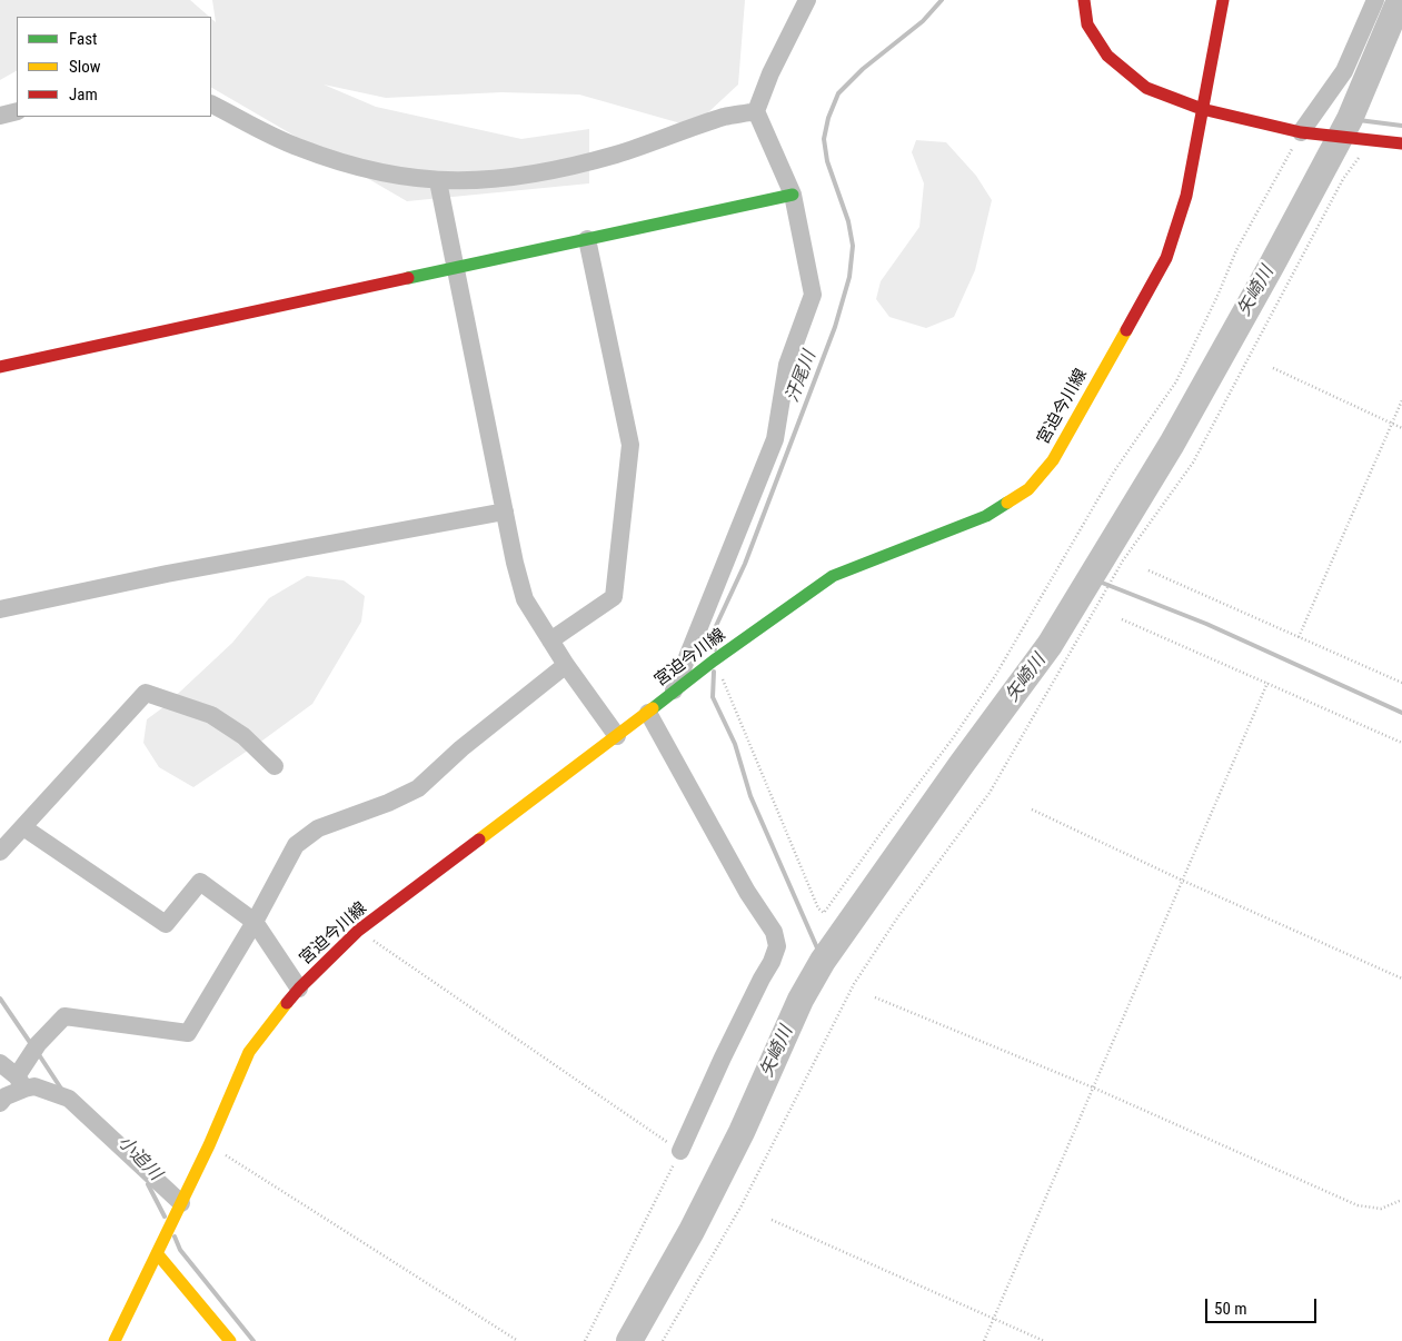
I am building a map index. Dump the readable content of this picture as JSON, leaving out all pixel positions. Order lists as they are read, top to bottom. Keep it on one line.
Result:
{"streets":{"main road":["宮迫今川線"]},"water":["矢崎川","汗尾川","小追川"],"legend":["Fast","Slow","Jam"],"scale_bar":"50 m"}
